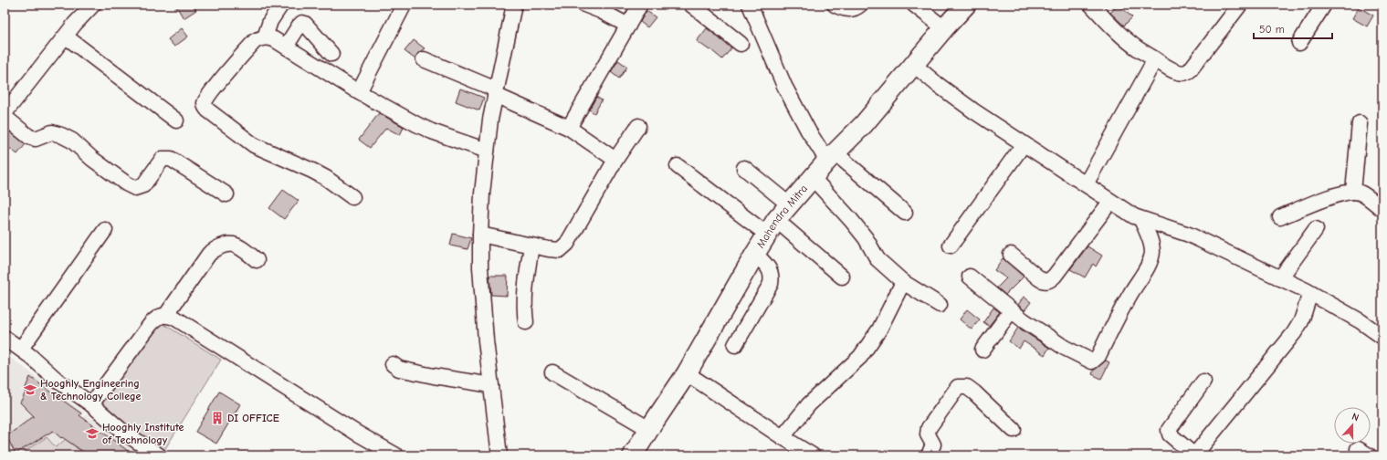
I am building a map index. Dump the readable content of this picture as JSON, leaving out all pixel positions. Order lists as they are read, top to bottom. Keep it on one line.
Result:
{"streets":{"main road":["Mahendra Mitra"]},"places":{"school or university":["Hooghly Engineering & Technology College","Hooghly Institute of Technology"],"building":["DI OFFICE"]},"scale_bar":"50 m","north":"top"}
